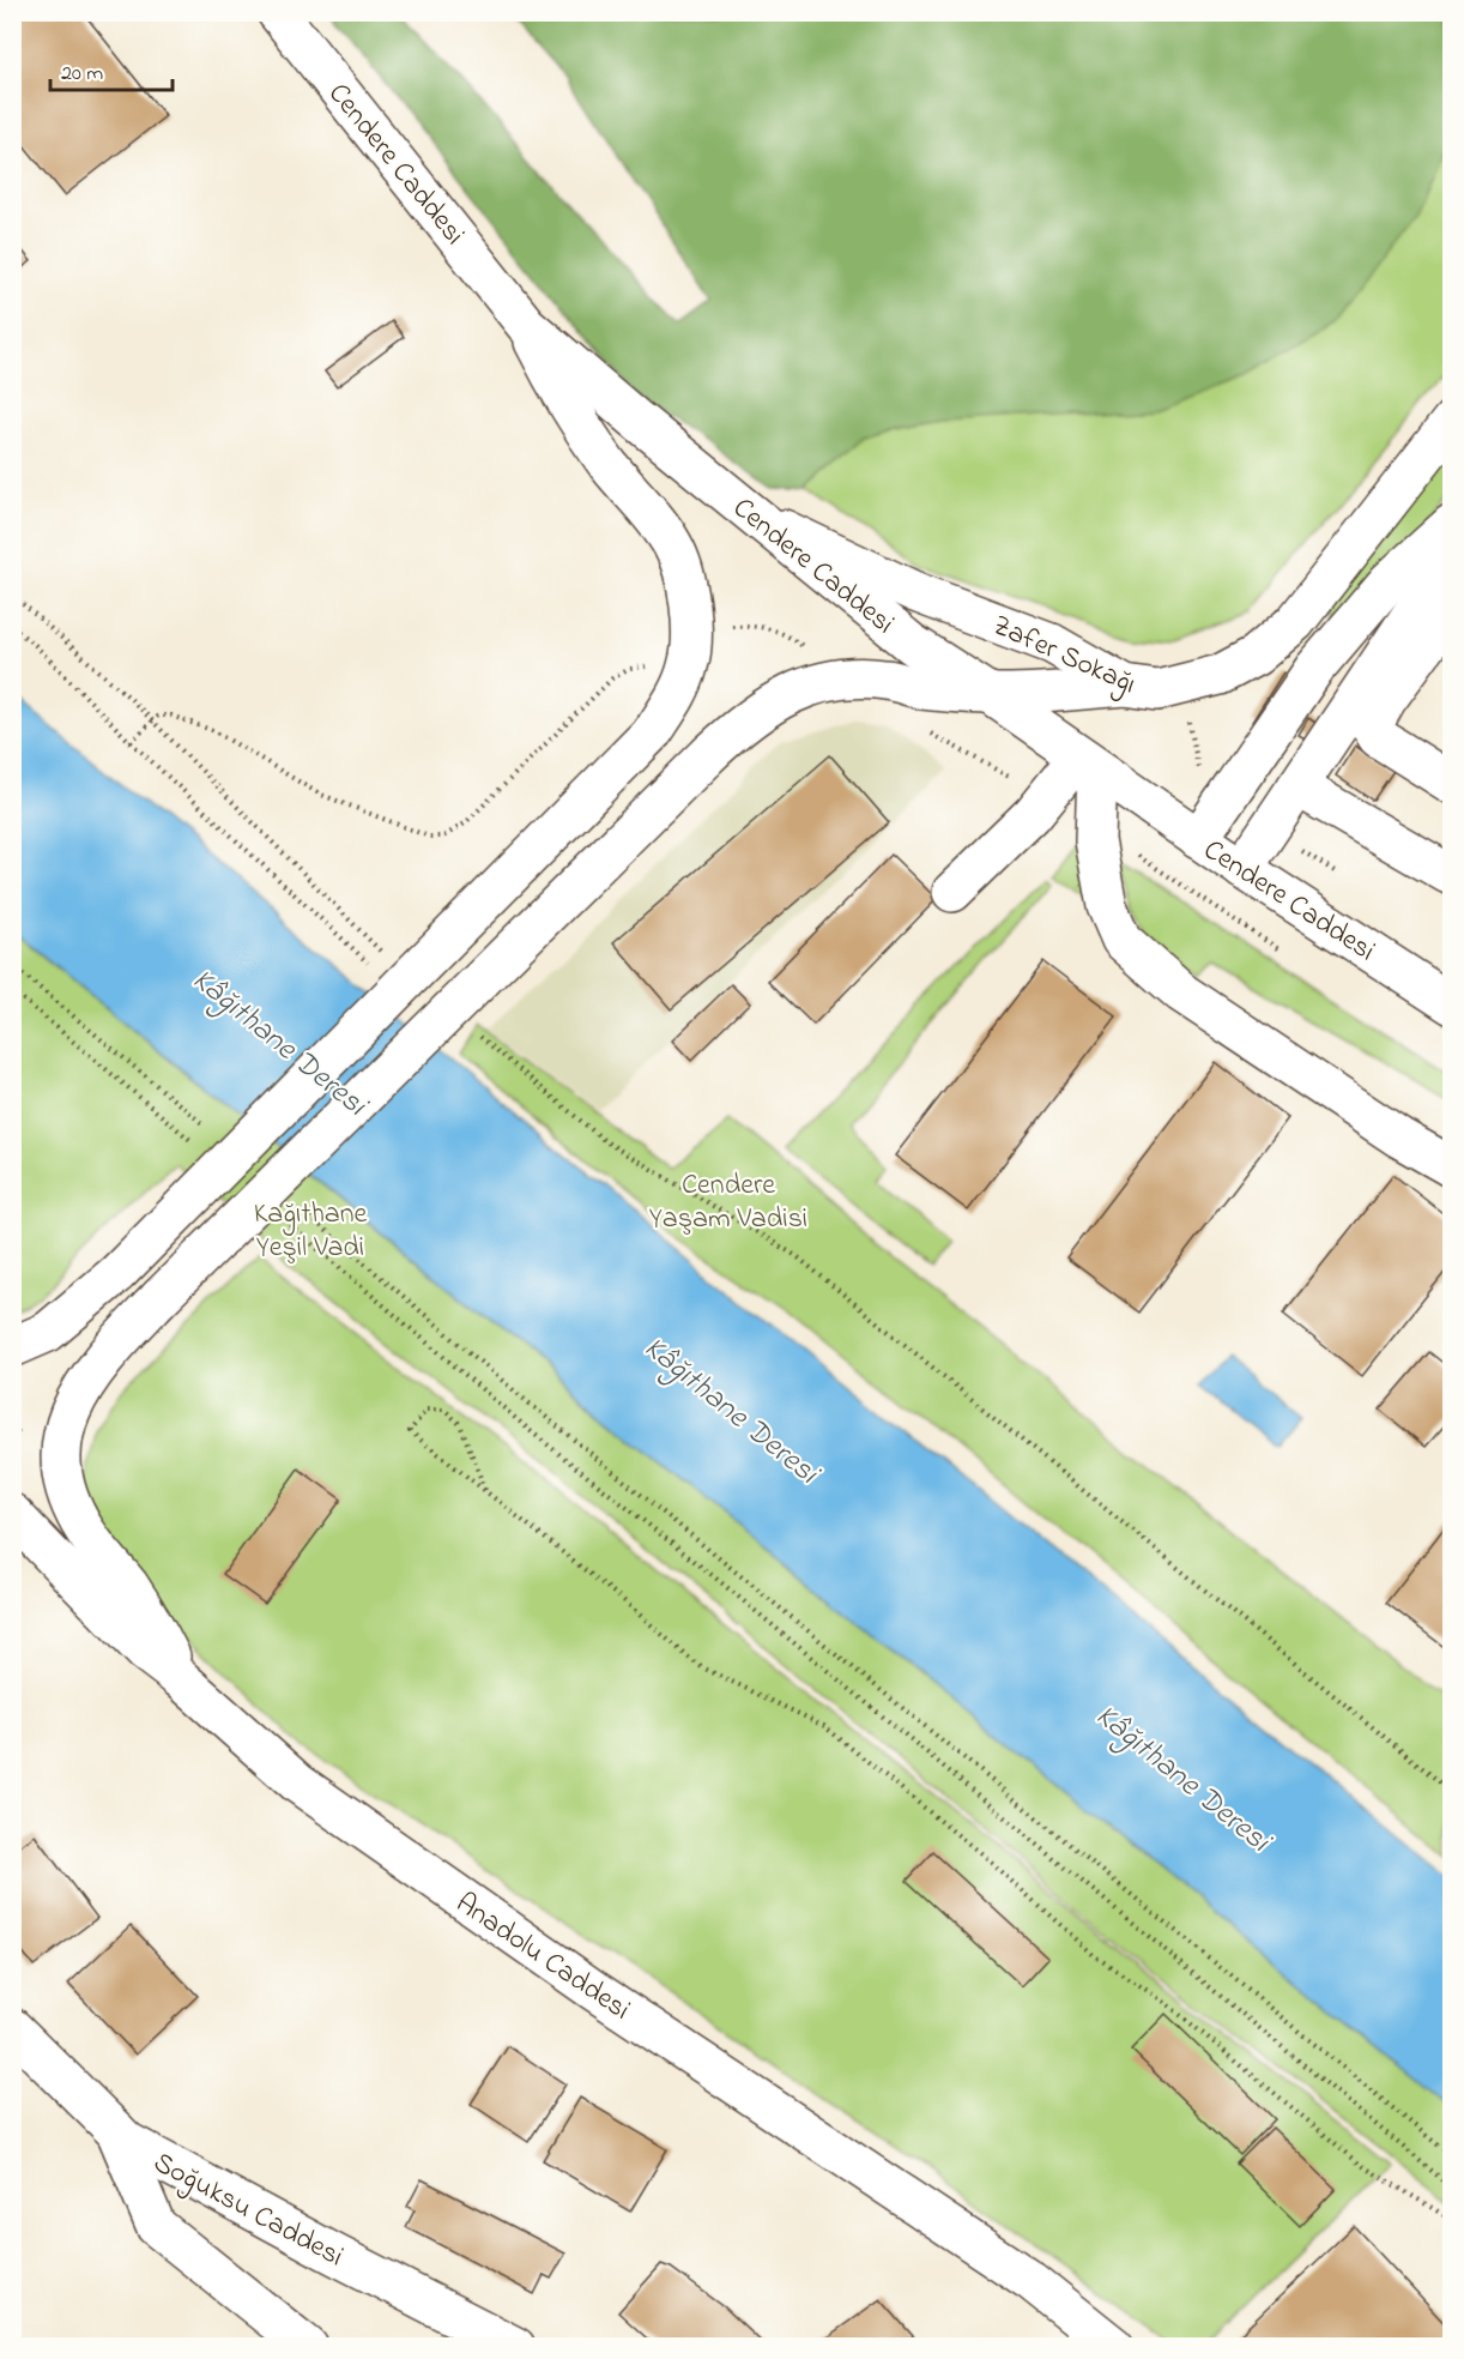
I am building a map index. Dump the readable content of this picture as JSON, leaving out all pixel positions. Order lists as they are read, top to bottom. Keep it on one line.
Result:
{"streets":{"main road":["Cendere Caddesi","Zafer Sokağı","Anadolu Caddesi","Soğuksu Caddesi"]},"crossings":[["Cendere Caddesi","Zafer Sokağı"]],"water":["Kâğıthane Deresi"],"parks":["Cendere Yaşam Vadisi","Kağıthane Yeşil Vadi"],"scale_bar":"20 m"}
